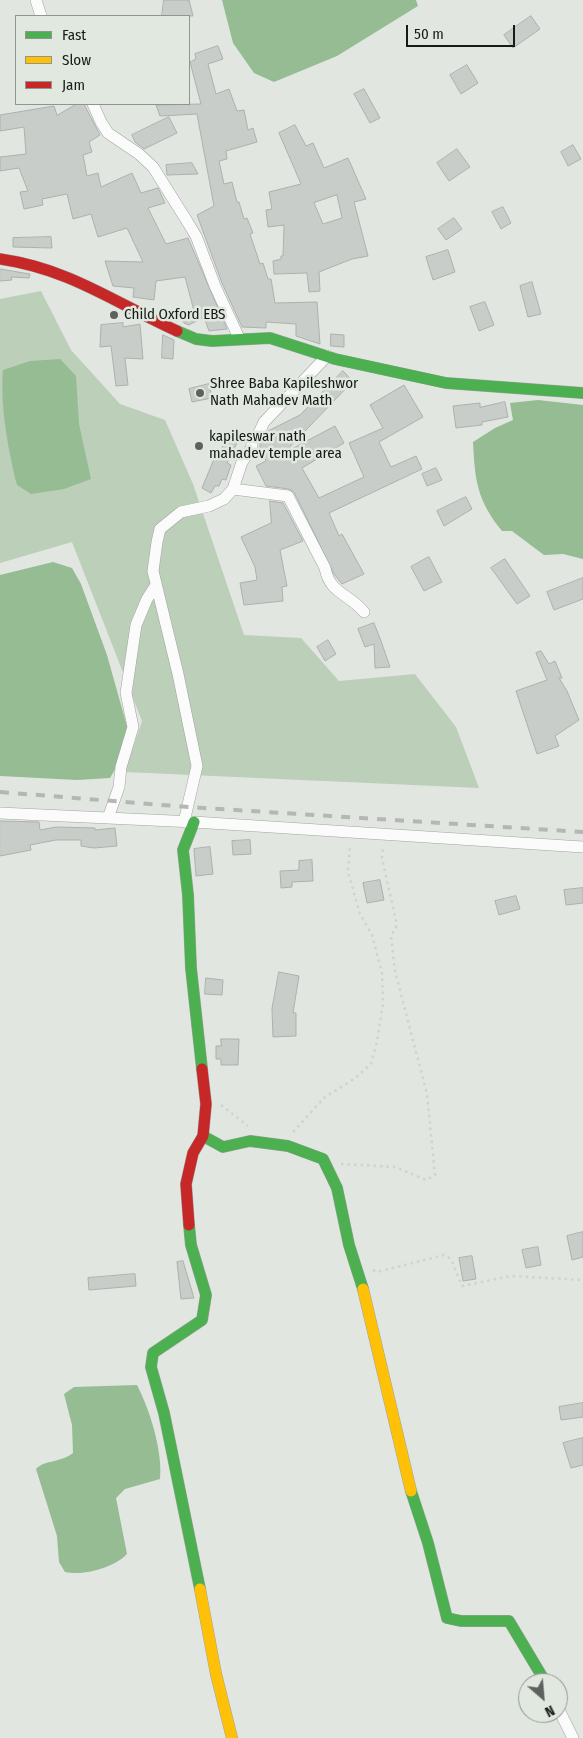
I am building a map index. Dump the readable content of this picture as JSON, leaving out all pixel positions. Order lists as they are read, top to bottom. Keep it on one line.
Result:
{"places":["Child Oxford EBS","Shree Baba Kapileshwor Nath Mahadev Math","kapileswar nath mahadev temple area"],"legend":["Fast","Slow","Jam"],"scale_bar":"50 m","north":"bottom right"}
